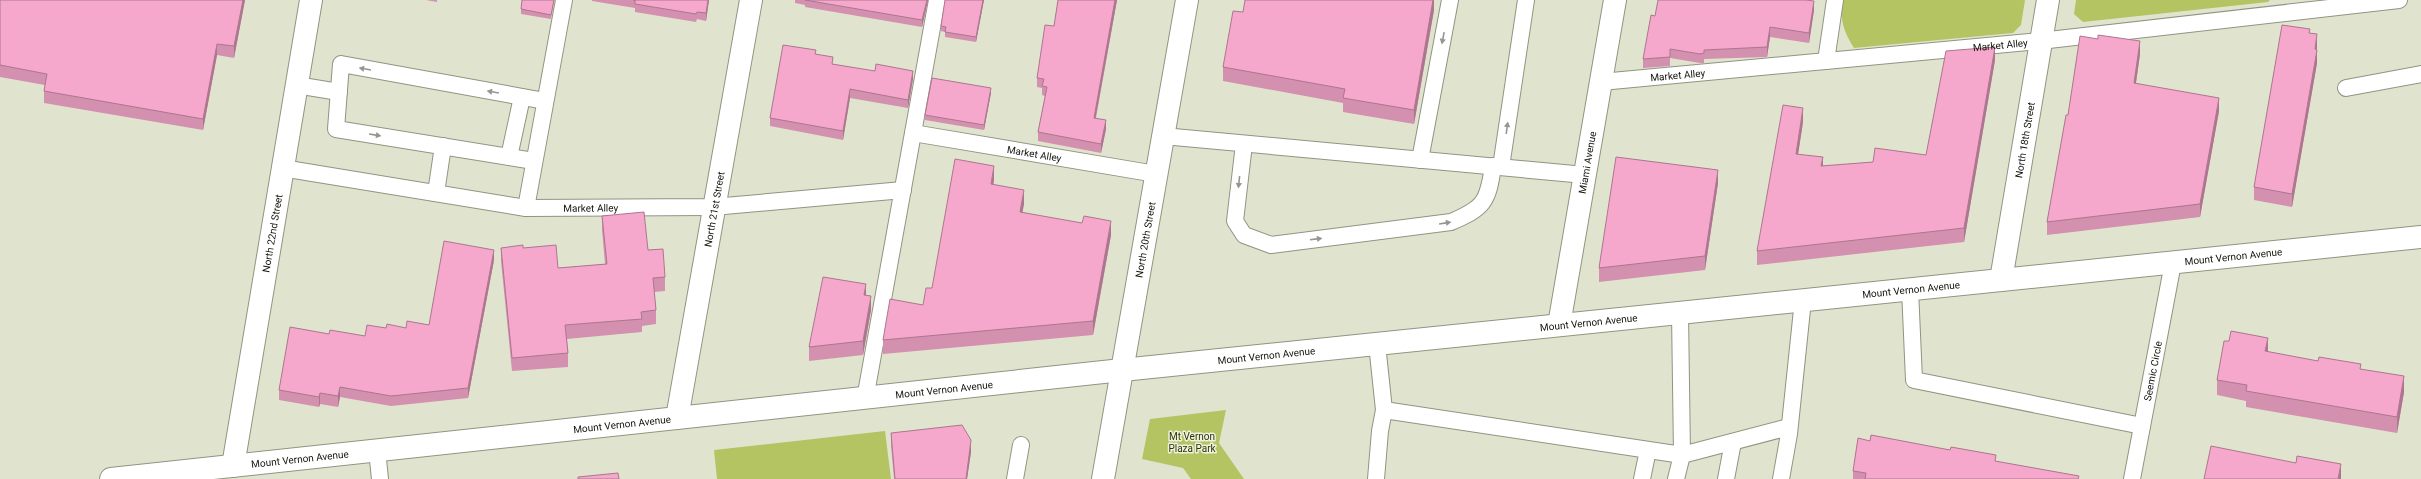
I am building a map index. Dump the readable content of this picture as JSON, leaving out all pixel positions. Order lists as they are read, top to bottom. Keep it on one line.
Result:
{"streets":{"street":["North 18th Street","Miami Avenue","North 21st Street","North 22nd Street","North 20th Street","Mount Vernon Avenue"],"lane":["Market Alley","Seemic Circle"]},"crossings":[["Market Alley","North 18th Street"],["Market Alley","Miami Avenue"],["Market Alley","North 21st Street"],["Market Alley","North 22nd Street"],["Market Alley","North 20th Street"],["North 18th Street","Mount Vernon Avenue"],["Miami Avenue","Mount Vernon Avenue"],["North 21st Street","Mount Vernon Avenue"],["North 22nd Street","Mount Vernon Avenue"],["North 20th Street","Mount Vernon Avenue"],["Mount Vernon Avenue","Seemic Circle"]],"parks":["Mt Vernon Plaza Park"]}
